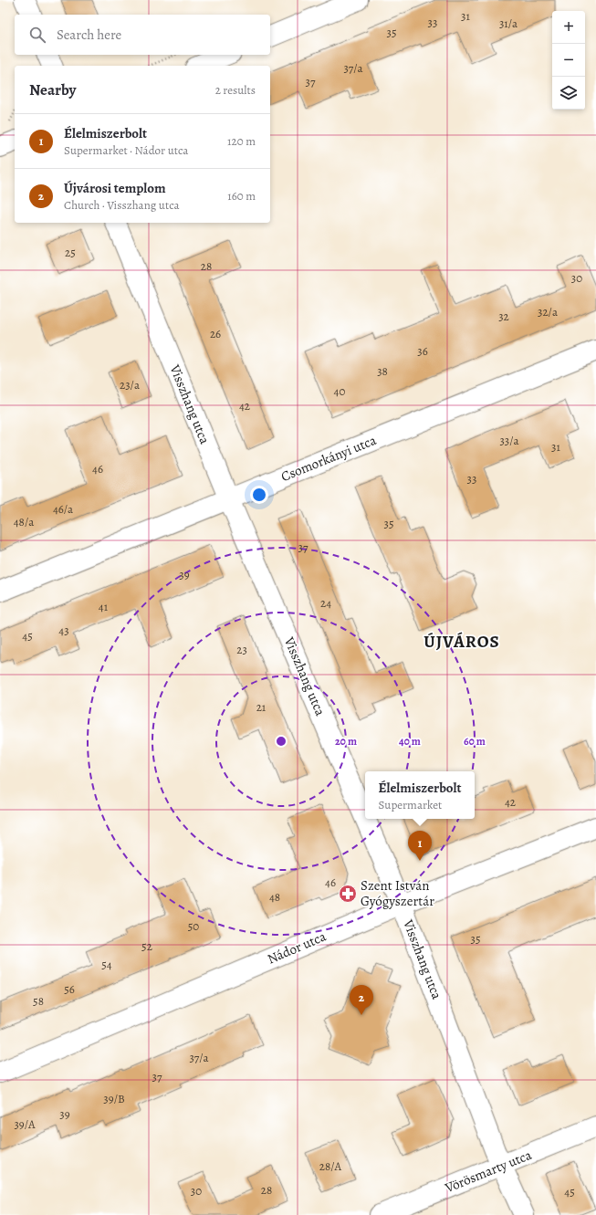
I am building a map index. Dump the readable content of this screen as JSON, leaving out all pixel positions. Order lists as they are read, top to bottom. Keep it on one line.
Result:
{"streets":{"street":["Visszhang utca","Csomorkányi utca","Nádor utca","Vörösmarty utca"]},"crossings":[["Visszhang utca","Csomorkányi utca"],["Visszhang utca","Nádor utca"],["Visszhang utca","Vörösmarty utca"]],"districts":["ÚJVÁROS"],"places":{"pharmacy":["Szent István Gyógyszertár"]},"house_numbers":["31","33","31/a","35","37/a","37","25","28","30","32/a","32","26","36","38","23/a","40","42","33/a","31","46","33","46/a","48/a","35","37","39","24","41","43","45","23","21","42","46","48","50","35","52","54","56","58","37/a","37","39/B","39","39/A","28/A","28","30","45"],"page":{"map_buttons":["+","−"],"search":"Search here","heading":["Nearby","2 results"],"list":[{"mark":"1","name":"Élelmiszerbolt","note":"Supermarket · Nádor utca","value":"120 m"},{"mark":"2","name":"Újvárosi templom","note":"Church · Visszhang utca","value":"160 m"}],"popup":["Élelmiszerbolt","Supermarket"],"pins":["1","2"]},"rings":["20 m","40 m","60 m"]}
